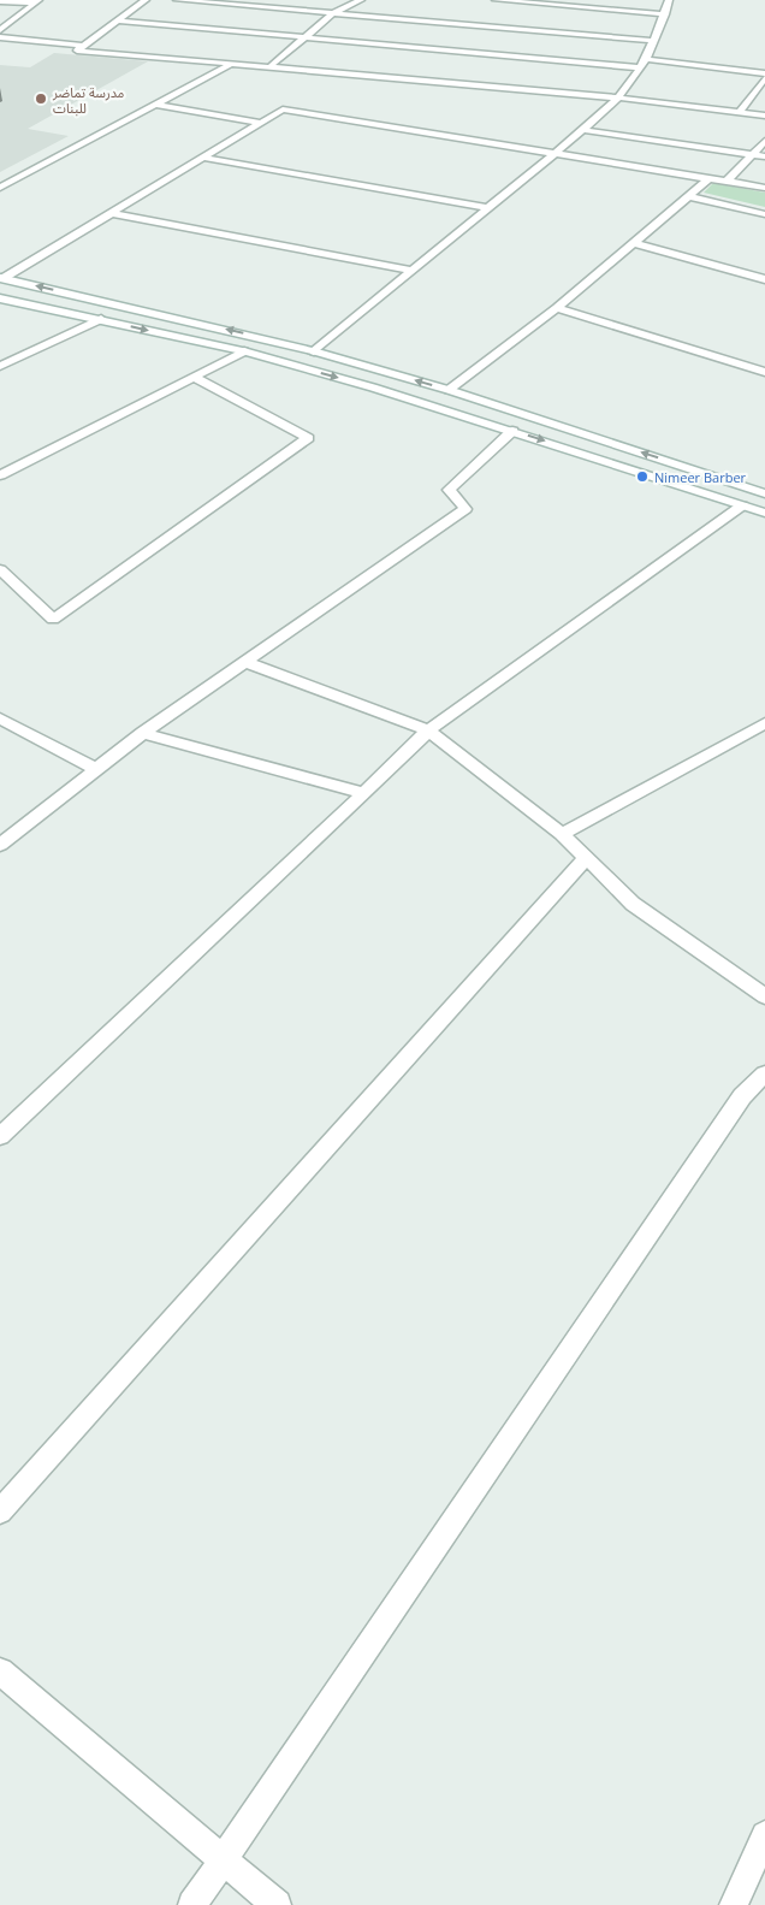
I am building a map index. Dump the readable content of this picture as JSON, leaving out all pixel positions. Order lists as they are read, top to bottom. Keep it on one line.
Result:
{"places":["مدرسة تماضر للبنات","Nimeer Barber"]}
